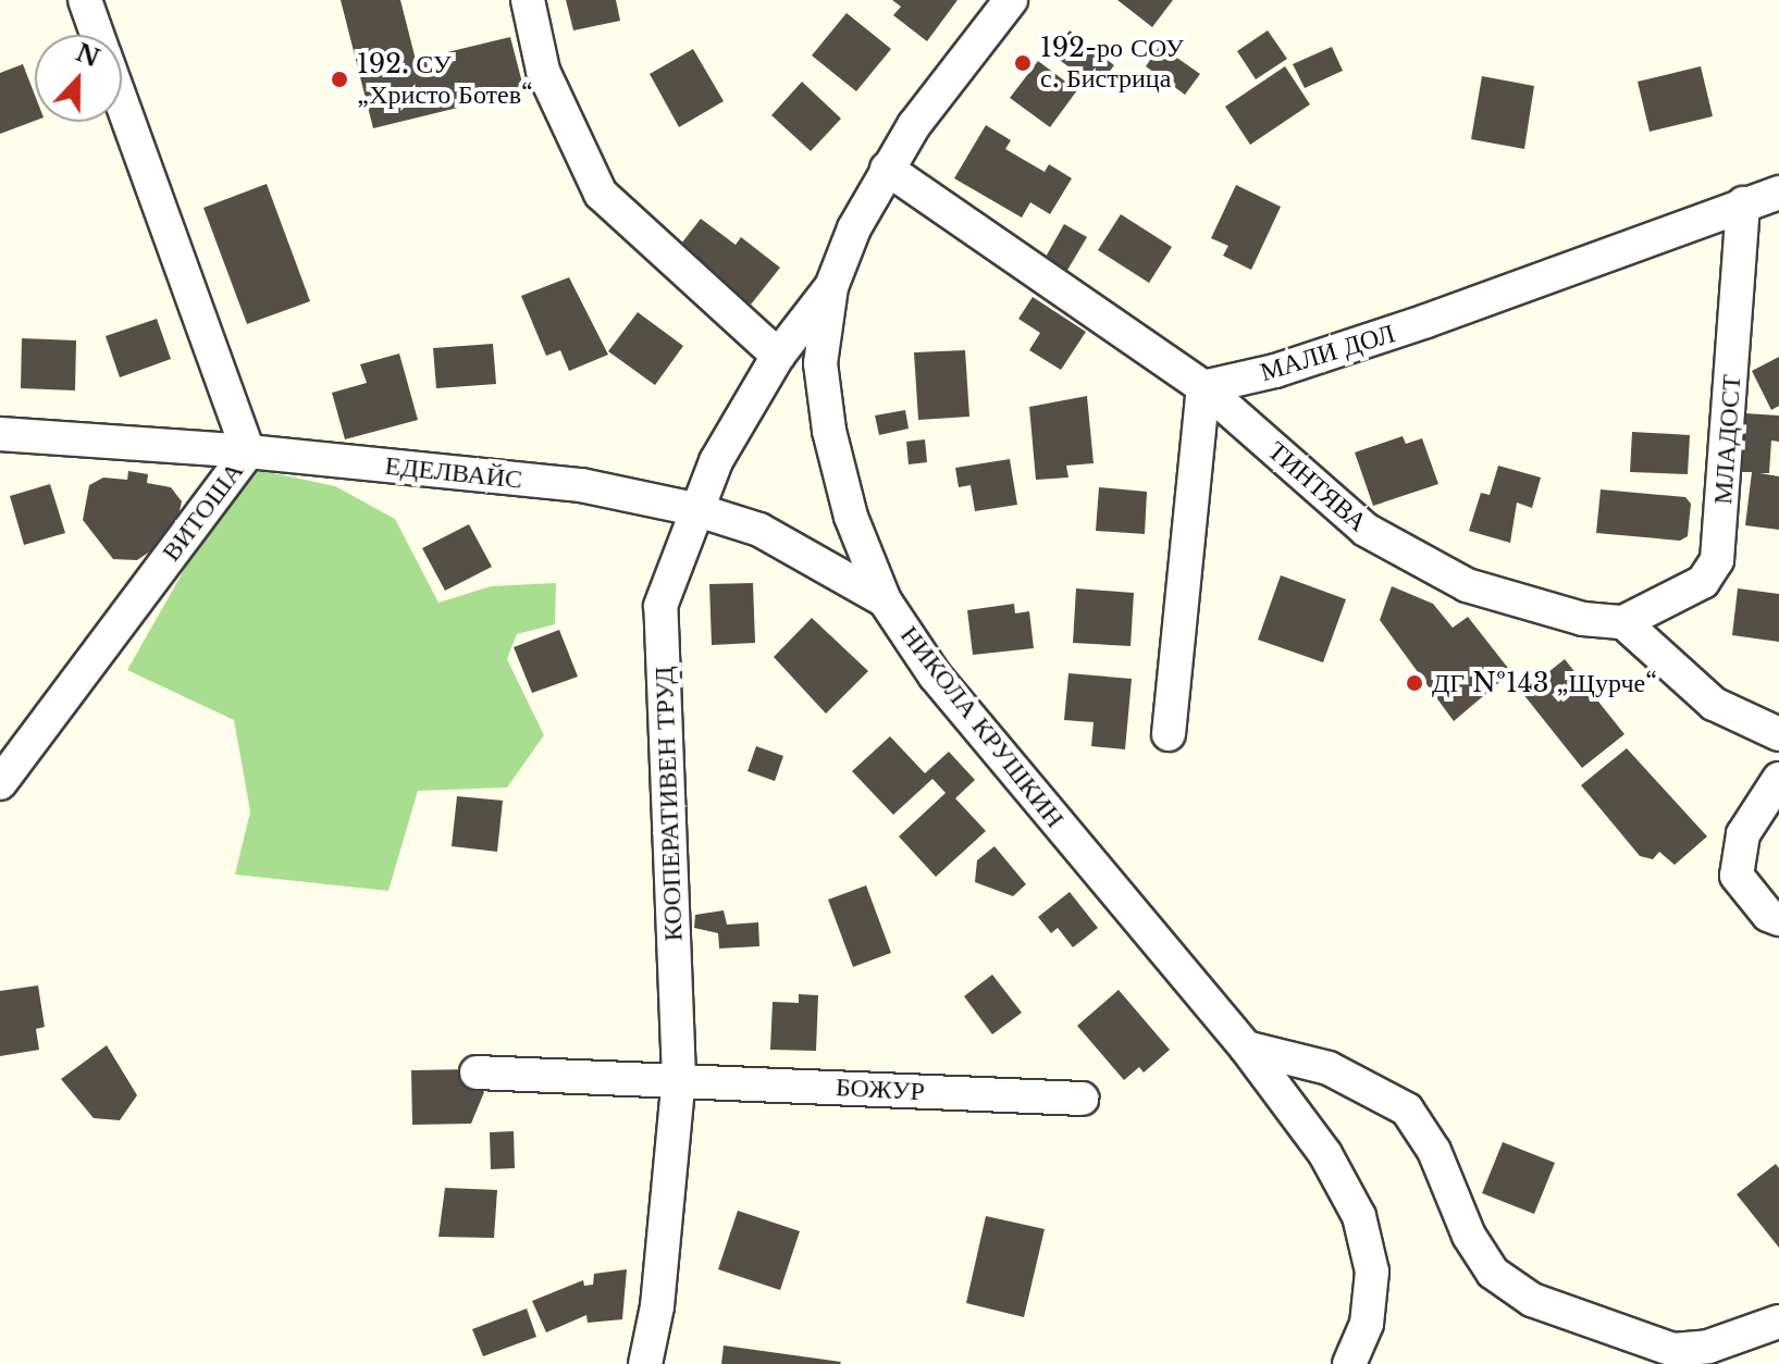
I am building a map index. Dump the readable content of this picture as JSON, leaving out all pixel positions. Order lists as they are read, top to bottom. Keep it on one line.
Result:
{"streets":{"street":["МАЛИ ДОЛ","МЛАДОСТ","ЕДЕЛВАЙС","ТИНТЯВА","ВИТОША","НИКОЛА КРУШКИН","КООПЕРАТИВЕН ТРУД","БОЖУР"]},"crossings":[["МАЛИ ДОЛ","МЛАДОСТ"],["МАЛИ ДОЛ","ТИНТЯВА"],["МЛАДОСТ","ТИНТЯВА"],["ЕДЕЛВАЙС","ВИТОША"],["ЕДЕЛВАЙС","НИКОЛА КРУШКИН"],["ЕДЕЛВАЙС","КООПЕРАТИВЕН ТРУД"],["ТИНТЯВА","НИКОЛА КРУШКИН"],["НИКОЛА КРУШКИН","КООПЕРАТИВЕН ТРУД"],["КООПЕРАТИВЕН ТРУД","БОЖУР"]],"places":["192-ро СОУ с. Бистрица","192. СУ „Христо Ботев“","ДГ №143 „Щурче“"],"north":"top"}
